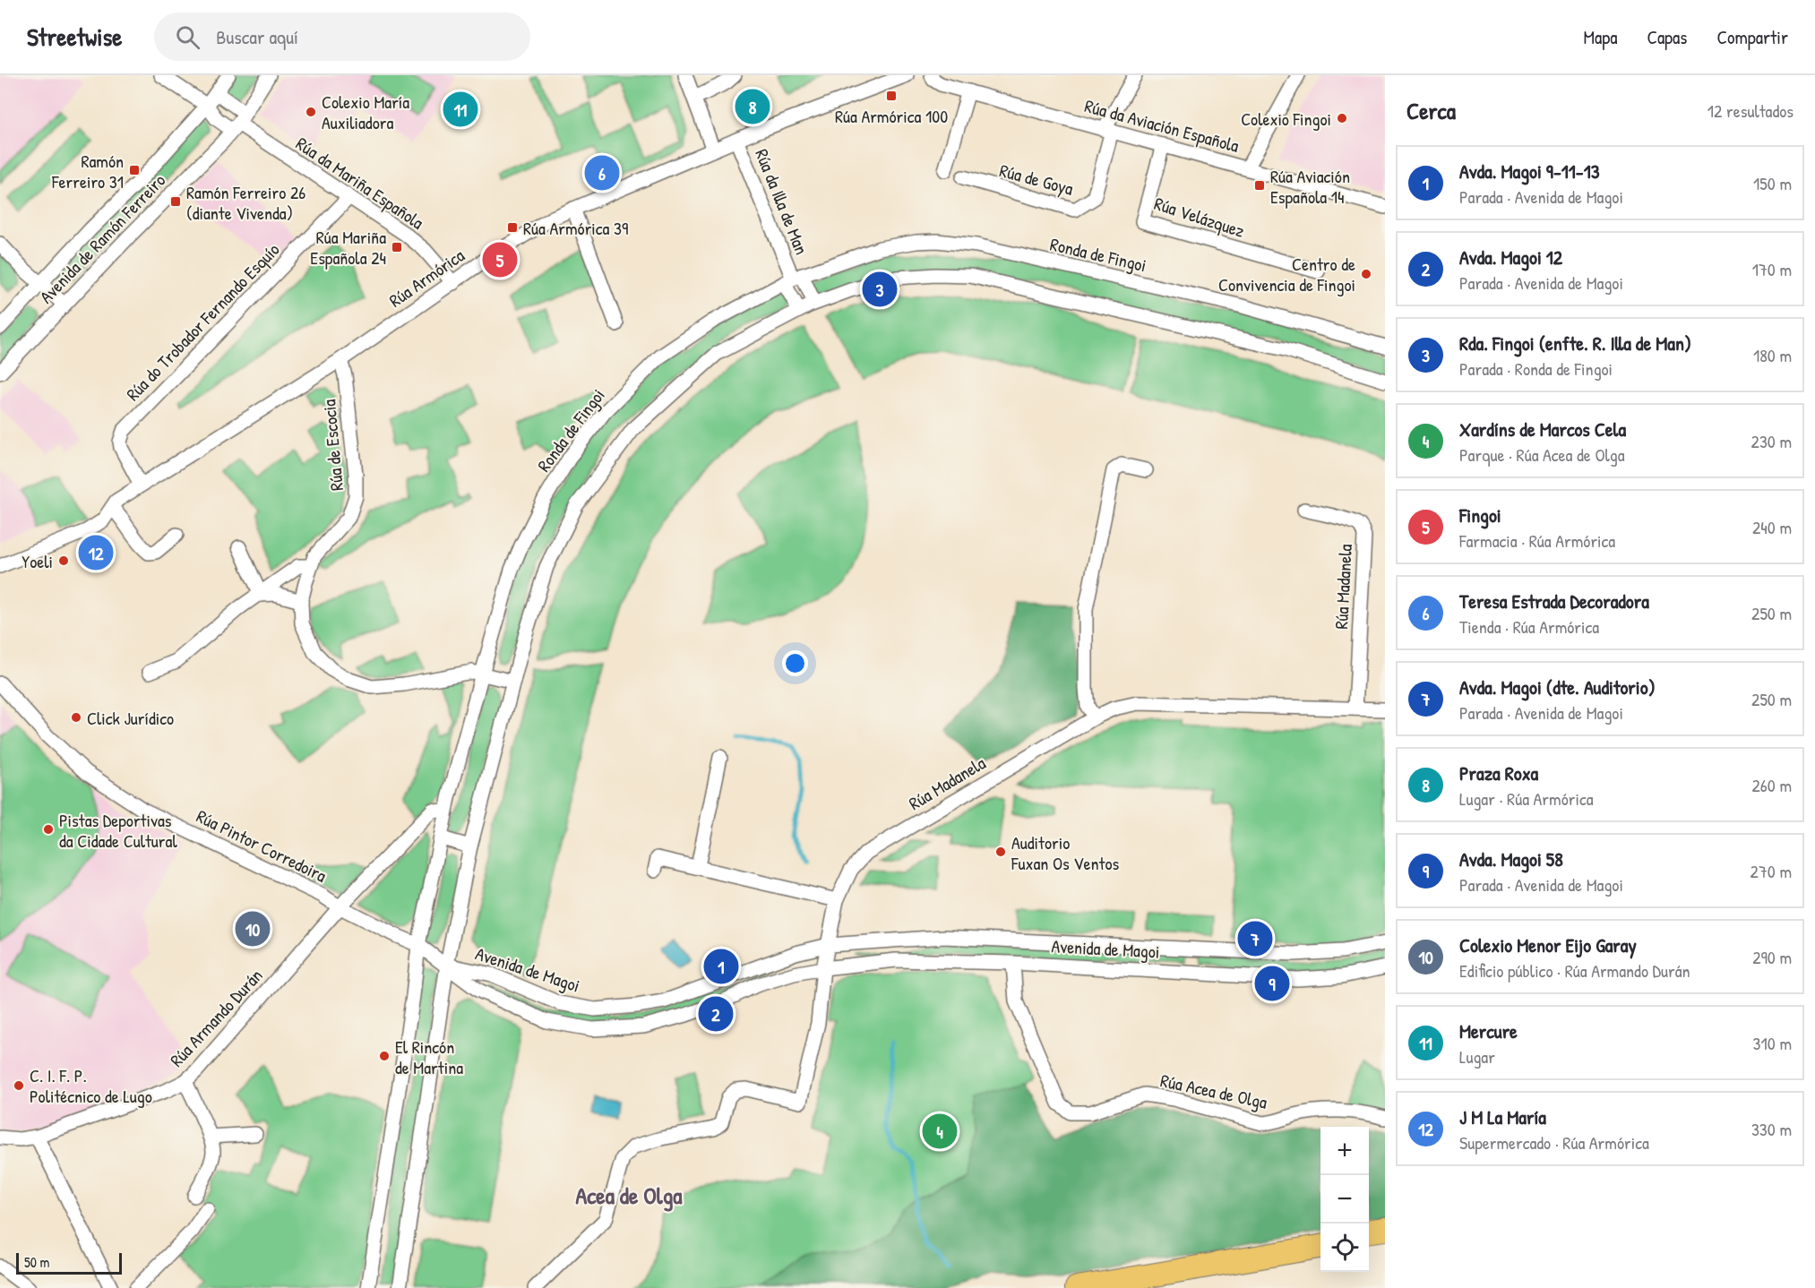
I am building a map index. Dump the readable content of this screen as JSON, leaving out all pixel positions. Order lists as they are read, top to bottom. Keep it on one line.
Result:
{"streets":{"street":["Rúa da Aviación Española","Rúa de Goya","Rúa da Mariña Española","Rúa da Illa de Man","Rúa Velázquez","Avenida de Ramón Ferreiro","Ronda de Fingoi","Rúa Armórica","Rúa do Trobador Fernando Esquío","Rúa de Escocia","Rúa Madanela","Rúa Pintor Corredoira","Avenida de Magoi","Rúa Armando Durán","Rúa Acea de Olga"]},"crossings":[["Rúa da Aviación Española","Rúa de Goya"],["Rúa da Aviación Española","Rúa Velázquez"],["Rúa da Mariña Española","Avenida de Ramón Ferreiro"],["Rúa da Mariña Española","Rúa Armórica"],["Rúa da Mariña Española","Rúa do Trobador Fernando Esquío"],["Rúa da Illa de Man","Ronda de Fingoi"],["Rúa da Illa de Man","Rúa Armórica"],["Ronda de Fingoi","Rúa de Escocia"],["Ronda de Fingoi","Rúa Pintor Corredoira"],["Rúa Armórica","Rúa do Trobador Fernando Esquío"],["Rúa Armórica","Rúa de Escocia"],["Rúa Madanela","Avenida de Magoi"],["Rúa Pintor Corredoira","Rúa Armando Durán"],["Avenida de Magoi","Rúa Acea de Olga"]],"districts":["Acea de Olga"],"places":{"transit":["Rúa Armórica 100","Ramón Ferreiro 31","Rúa Aviación Española 14","Ramón Ferreiro 26 (diante Vivenda)","Rúa Armórica 39","Rúa Mariña Española 24"],"other":["Colexio María Auxiliadora","Colexio Fingoi","Centro de Convivencia de Fingoi","Yoeli","Click Jurídico","Pistas Deportivas da Cidade Cultural","Auditorio Fuxan Os Ventos","El Rincón de Martina","C. I. F. P. Politécnico de Lugo"]},"scale_bar":"50 m","page":{"header":"Streetwise","search":"Buscar aquí","nav":["Mapa","Capas","Compartir"],"heading":["Cerca","12 resultados"],"pins":["8","11","6","5","3","12","10","7","1","9","2","4"],"list":[{"mark":"1","name":"Avda. Magoi 9-11-13","note":"Parada · Avenida de Magoi","value":"150 m"},{"mark":"2","name":"Avda. Magoi 12","note":"Parada · Avenida de Magoi","value":"170 m"},{"mark":"3","name":"Rda. Fingoi (enfte. R. Illa de Man)","note":"Parada · Ronda de Fingoi","value":"180 m"},{"mark":"4","name":"Xardíns de Marcos Cela","note":"Parque · Rúa Acea de Olga","value":"230 m"},{"mark":"5","name":"Fingoi","note":"Farmacia · Rúa Armórica","value":"240 m"},{"mark":"6","name":"Teresa Estrada Decoradora","note":"Tienda · Rúa Armórica","value":"250 m"},{"mark":"7","name":"Avda. Magoi (dte. Auditorio)","note":"Parada · Avenida de Magoi","value":"250 m"},{"mark":"8","name":"Praza Roxa","note":"Lugar · Rúa Armórica","value":"260 m"},{"mark":"9","name":"Avda. Magoi 58","note":"Parada · Avenida de Magoi","value":"270 m"},{"mark":"10","name":"Colexio Menor Eijo Garay","note":"Edificio público · Rúa Armando Durán","value":"290 m"},{"mark":"11","name":"Mercure","note":"Lugar","value":"310 m"},{"mark":"12","name":"J M La María","note":"Supermercado · Rúa Armórica","value":"330 m"}],"map_buttons":["+","−"],"scale":"50 m"}}
